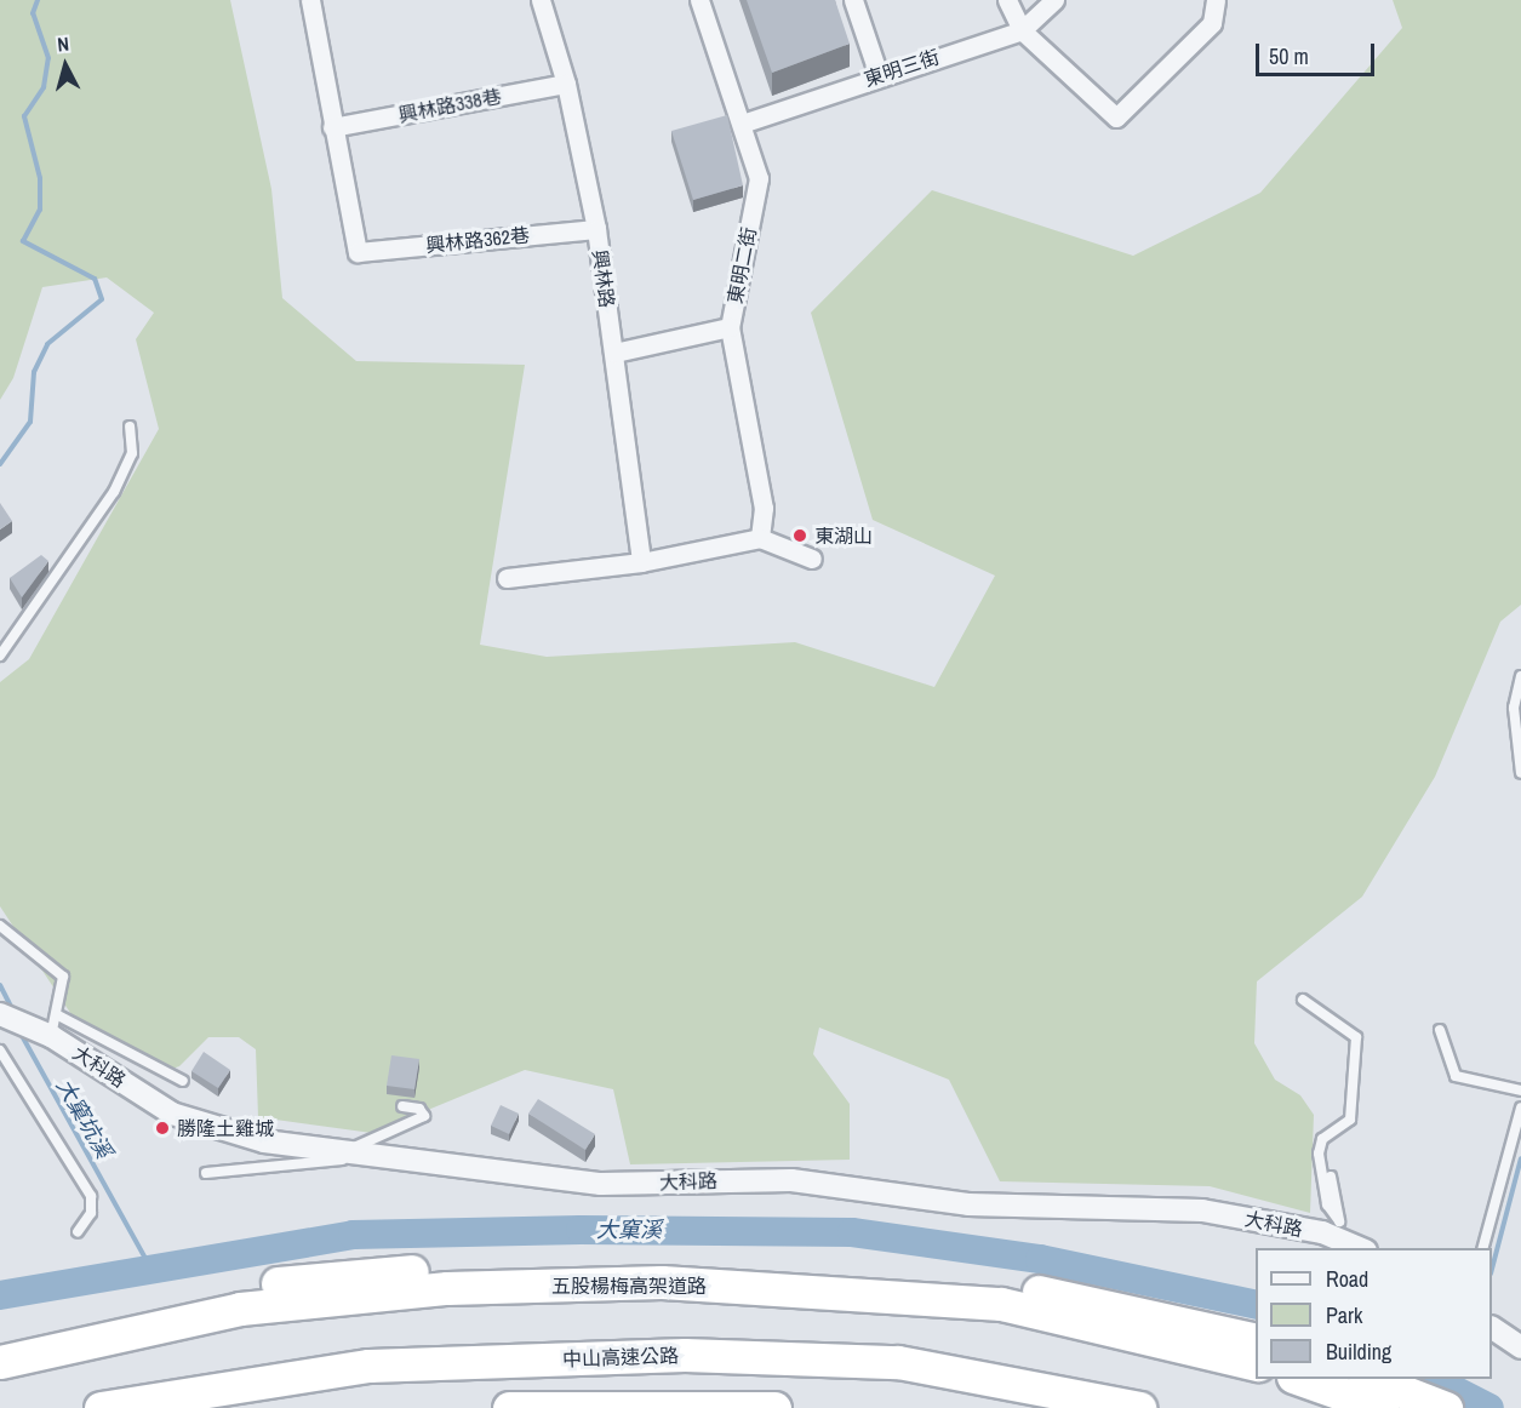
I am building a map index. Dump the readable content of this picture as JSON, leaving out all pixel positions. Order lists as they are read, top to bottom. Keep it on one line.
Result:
{"streets":{"highway":["五股楊梅高架道路","中山高速公路"],"street":["東明三街","興林路338巷","興林路362巷","東明二街","興林路","大科路"]},"crossings":[["東明三街","東明二街"],["興林路338巷","興林路362巷"],["興林路338巷","興林路"],["興林路362巷","興林路"]],"water":["大窠坑溪","大窠溪"],"places":["東湖山","勝隆土雞城"],"legend":["Road","Park","Building"],"scale_bar":"50 m","north":"top"}
